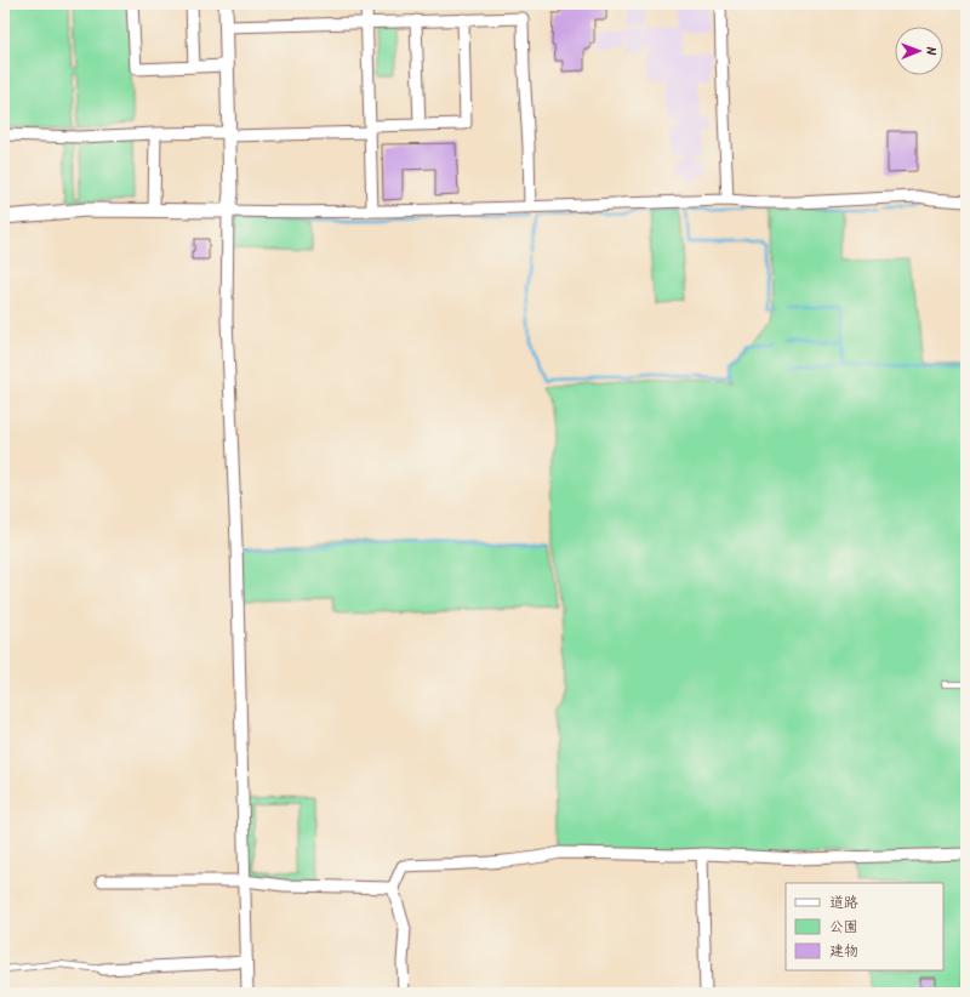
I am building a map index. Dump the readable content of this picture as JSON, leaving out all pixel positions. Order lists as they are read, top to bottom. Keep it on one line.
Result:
{"legend":["道路","公園","建物"],"north":"right"}
